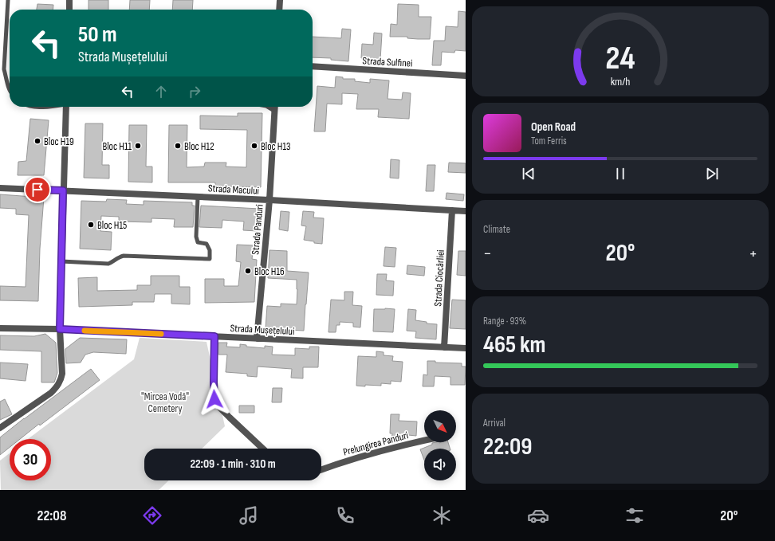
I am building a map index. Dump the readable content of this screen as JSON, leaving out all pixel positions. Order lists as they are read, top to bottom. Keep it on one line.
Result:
{"streets":{"street":["Strada Sulfinei","Strada Macului","Strada Panduri","Strada Ciocârliei","Strada Mușețelului","Prelungirea Panduri"]},"crossings":[["Strada Macului","Strada Panduri"],["Strada Macului","Strada Ciocârliei"],["Strada Panduri","Strada Mușețelului"],["Strada Ciocârliei","Strada Mușețelului"]],"parks":["\"Mircea Vodă\" Cemetery"],"places":["Bloc H19","Bloc H11","Bloc H12","Bloc H13","Bloc H15","Bloc H16"],"north":"bottom right","page":{"turn":["50 m","Strada Mușețelului"],"song":["Open Road","Tom Ferris"],"tile":["Climate",["Range · 93%","465 km"],["Arrival","22:09"]],"heat":["−","20°","+"],"limit":"30","trip":"22:09 · 1 min · 310 m","tabs":["22:08","20°"],"gauge":["24","km/h"]}}
